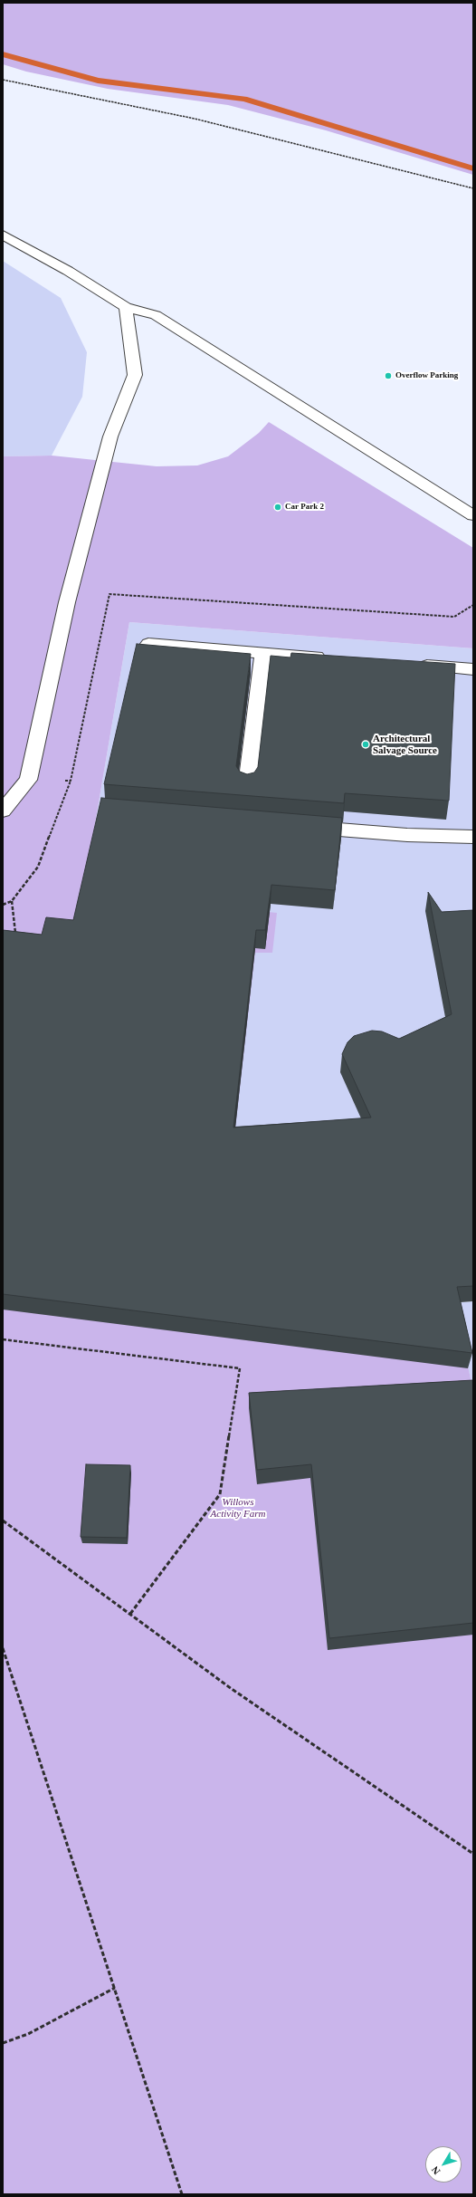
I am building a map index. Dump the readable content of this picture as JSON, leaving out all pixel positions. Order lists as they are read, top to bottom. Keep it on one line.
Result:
{"parks":["Willows Activity Farm"],"places":["Overflow Parking","Car Park 2","Architectural Salvage Source"],"north":"bottom left"}
